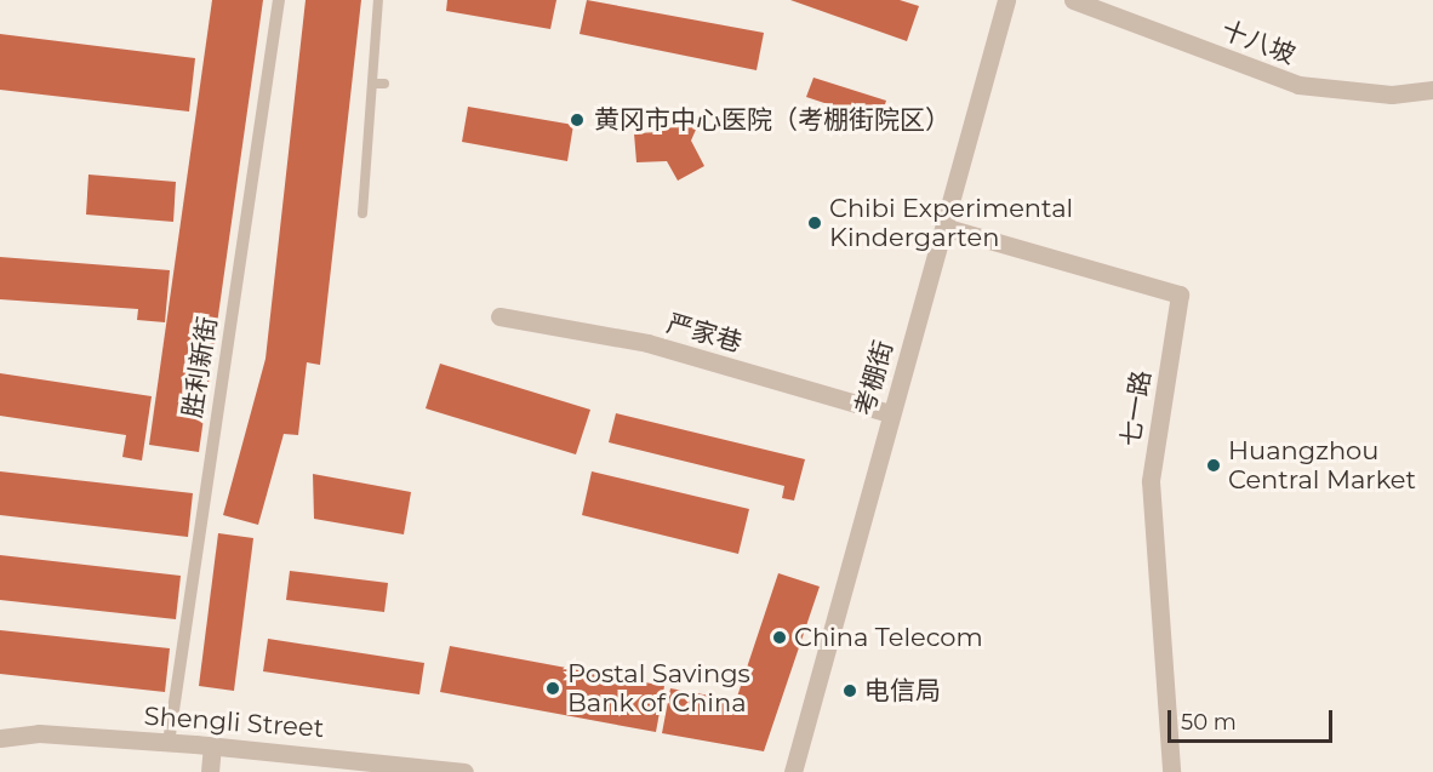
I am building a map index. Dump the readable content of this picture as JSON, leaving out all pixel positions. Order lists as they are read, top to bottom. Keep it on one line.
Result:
{"streets":{"street":["十八坡","严家巷","胜利新街","考棚街","七一路","Shengli Street"]},"crossings":[["严家巷","考棚街"],["胜利新街","Shengli Street"],["考棚街","七一路"]],"places":["黄冈市中心医院（考棚街院区）","Chibi Experimental Kindergarten","Huangzhou Central Market","China Telecom","Postal Savings Bank of China","电信局"],"scale_bar":"50 m"}
